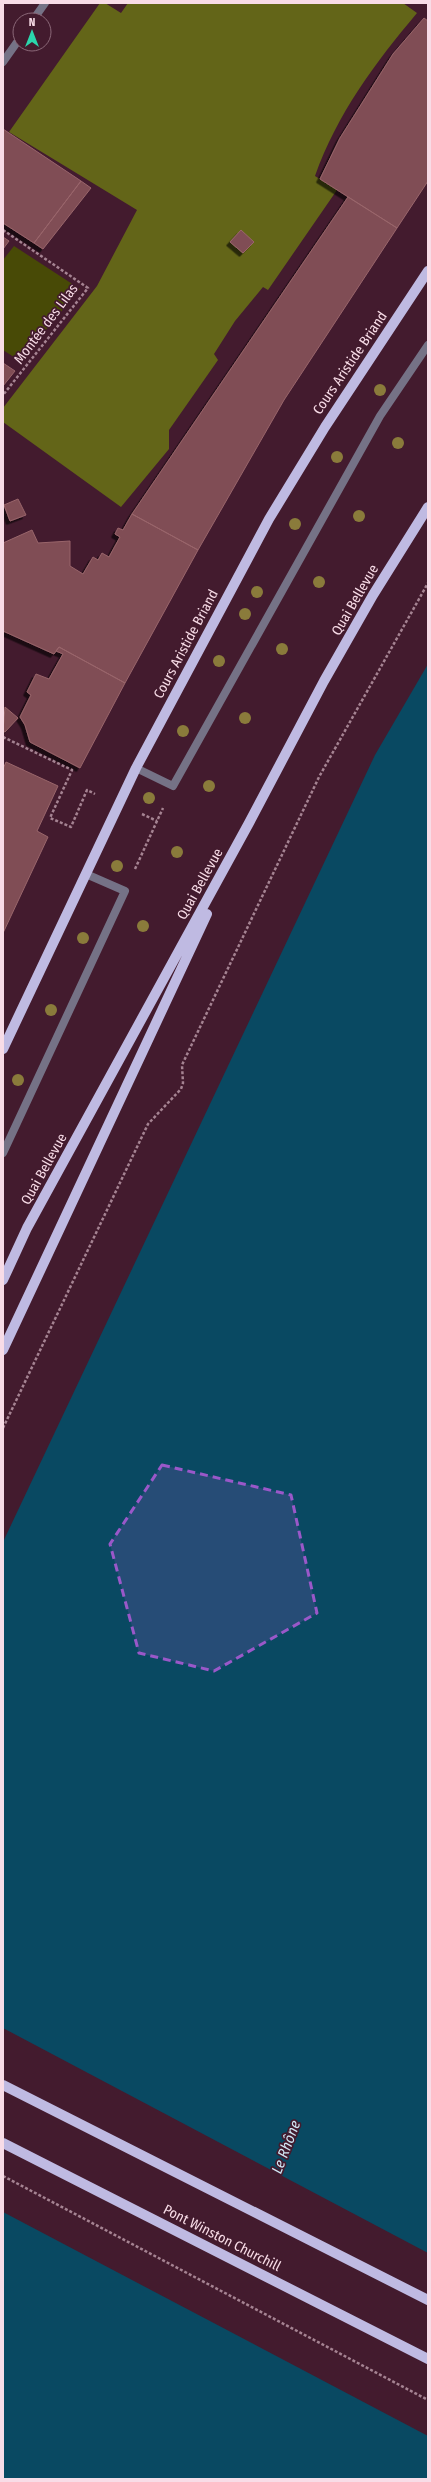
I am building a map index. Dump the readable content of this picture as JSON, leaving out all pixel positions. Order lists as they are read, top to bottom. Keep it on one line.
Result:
{"streets":{"main road":["Cours Aristide Briand","Quai Bellevue","Pont Winston Churchill"],"path":["Montée des Lilas"]},"water":["Le Rhône"],"north":"top"}
